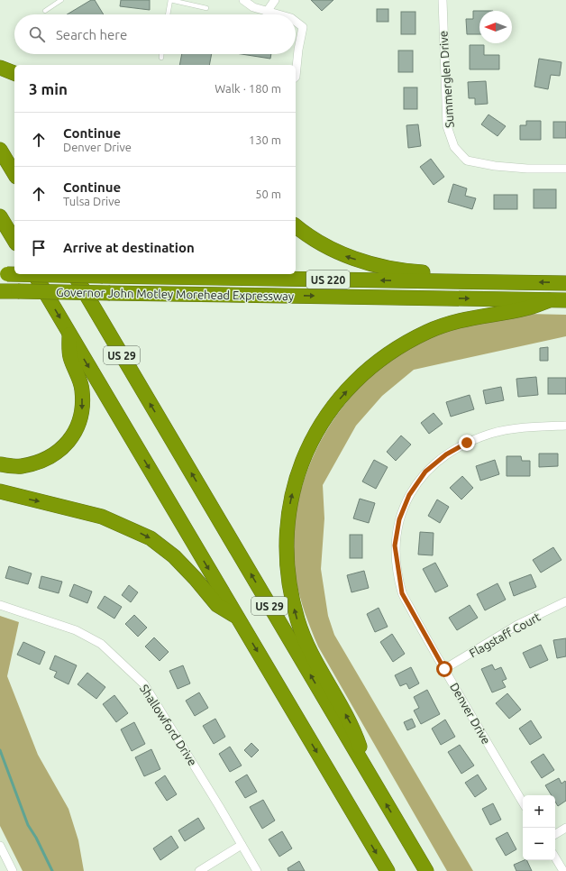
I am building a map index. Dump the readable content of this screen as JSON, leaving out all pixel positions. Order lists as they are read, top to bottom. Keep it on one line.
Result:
{"streets":{"highway":["US 220","Governor John Motley Morehead Expressway","US 29"],"street":["Summerglen Drive","Flagstaff Court","Denver Drive","Shallowford Drive"]},"crossings":[["Flagstaff Court","Denver Drive"]],"north":"left","page":{"search":"Search here","heading":["3 min","Walk · 180 m"],"list":[["Continue","Denver Drive","130 m"],["Continue","Tulsa Drive","50 m"],"Arrive at destination"],"map_buttons":["+","−"]}}
